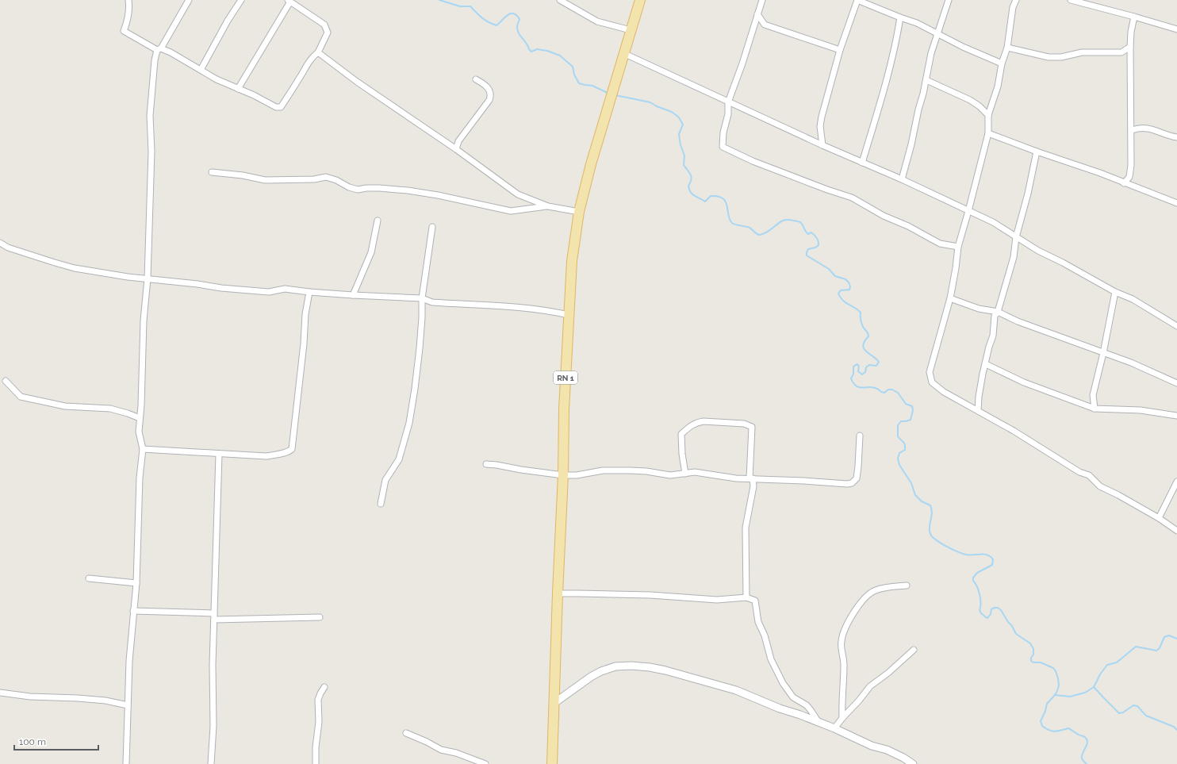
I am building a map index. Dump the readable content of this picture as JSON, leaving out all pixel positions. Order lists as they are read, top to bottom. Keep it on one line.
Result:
{"streets":{"main road":["RN 1"]},"scale_bar":"100 m"}
